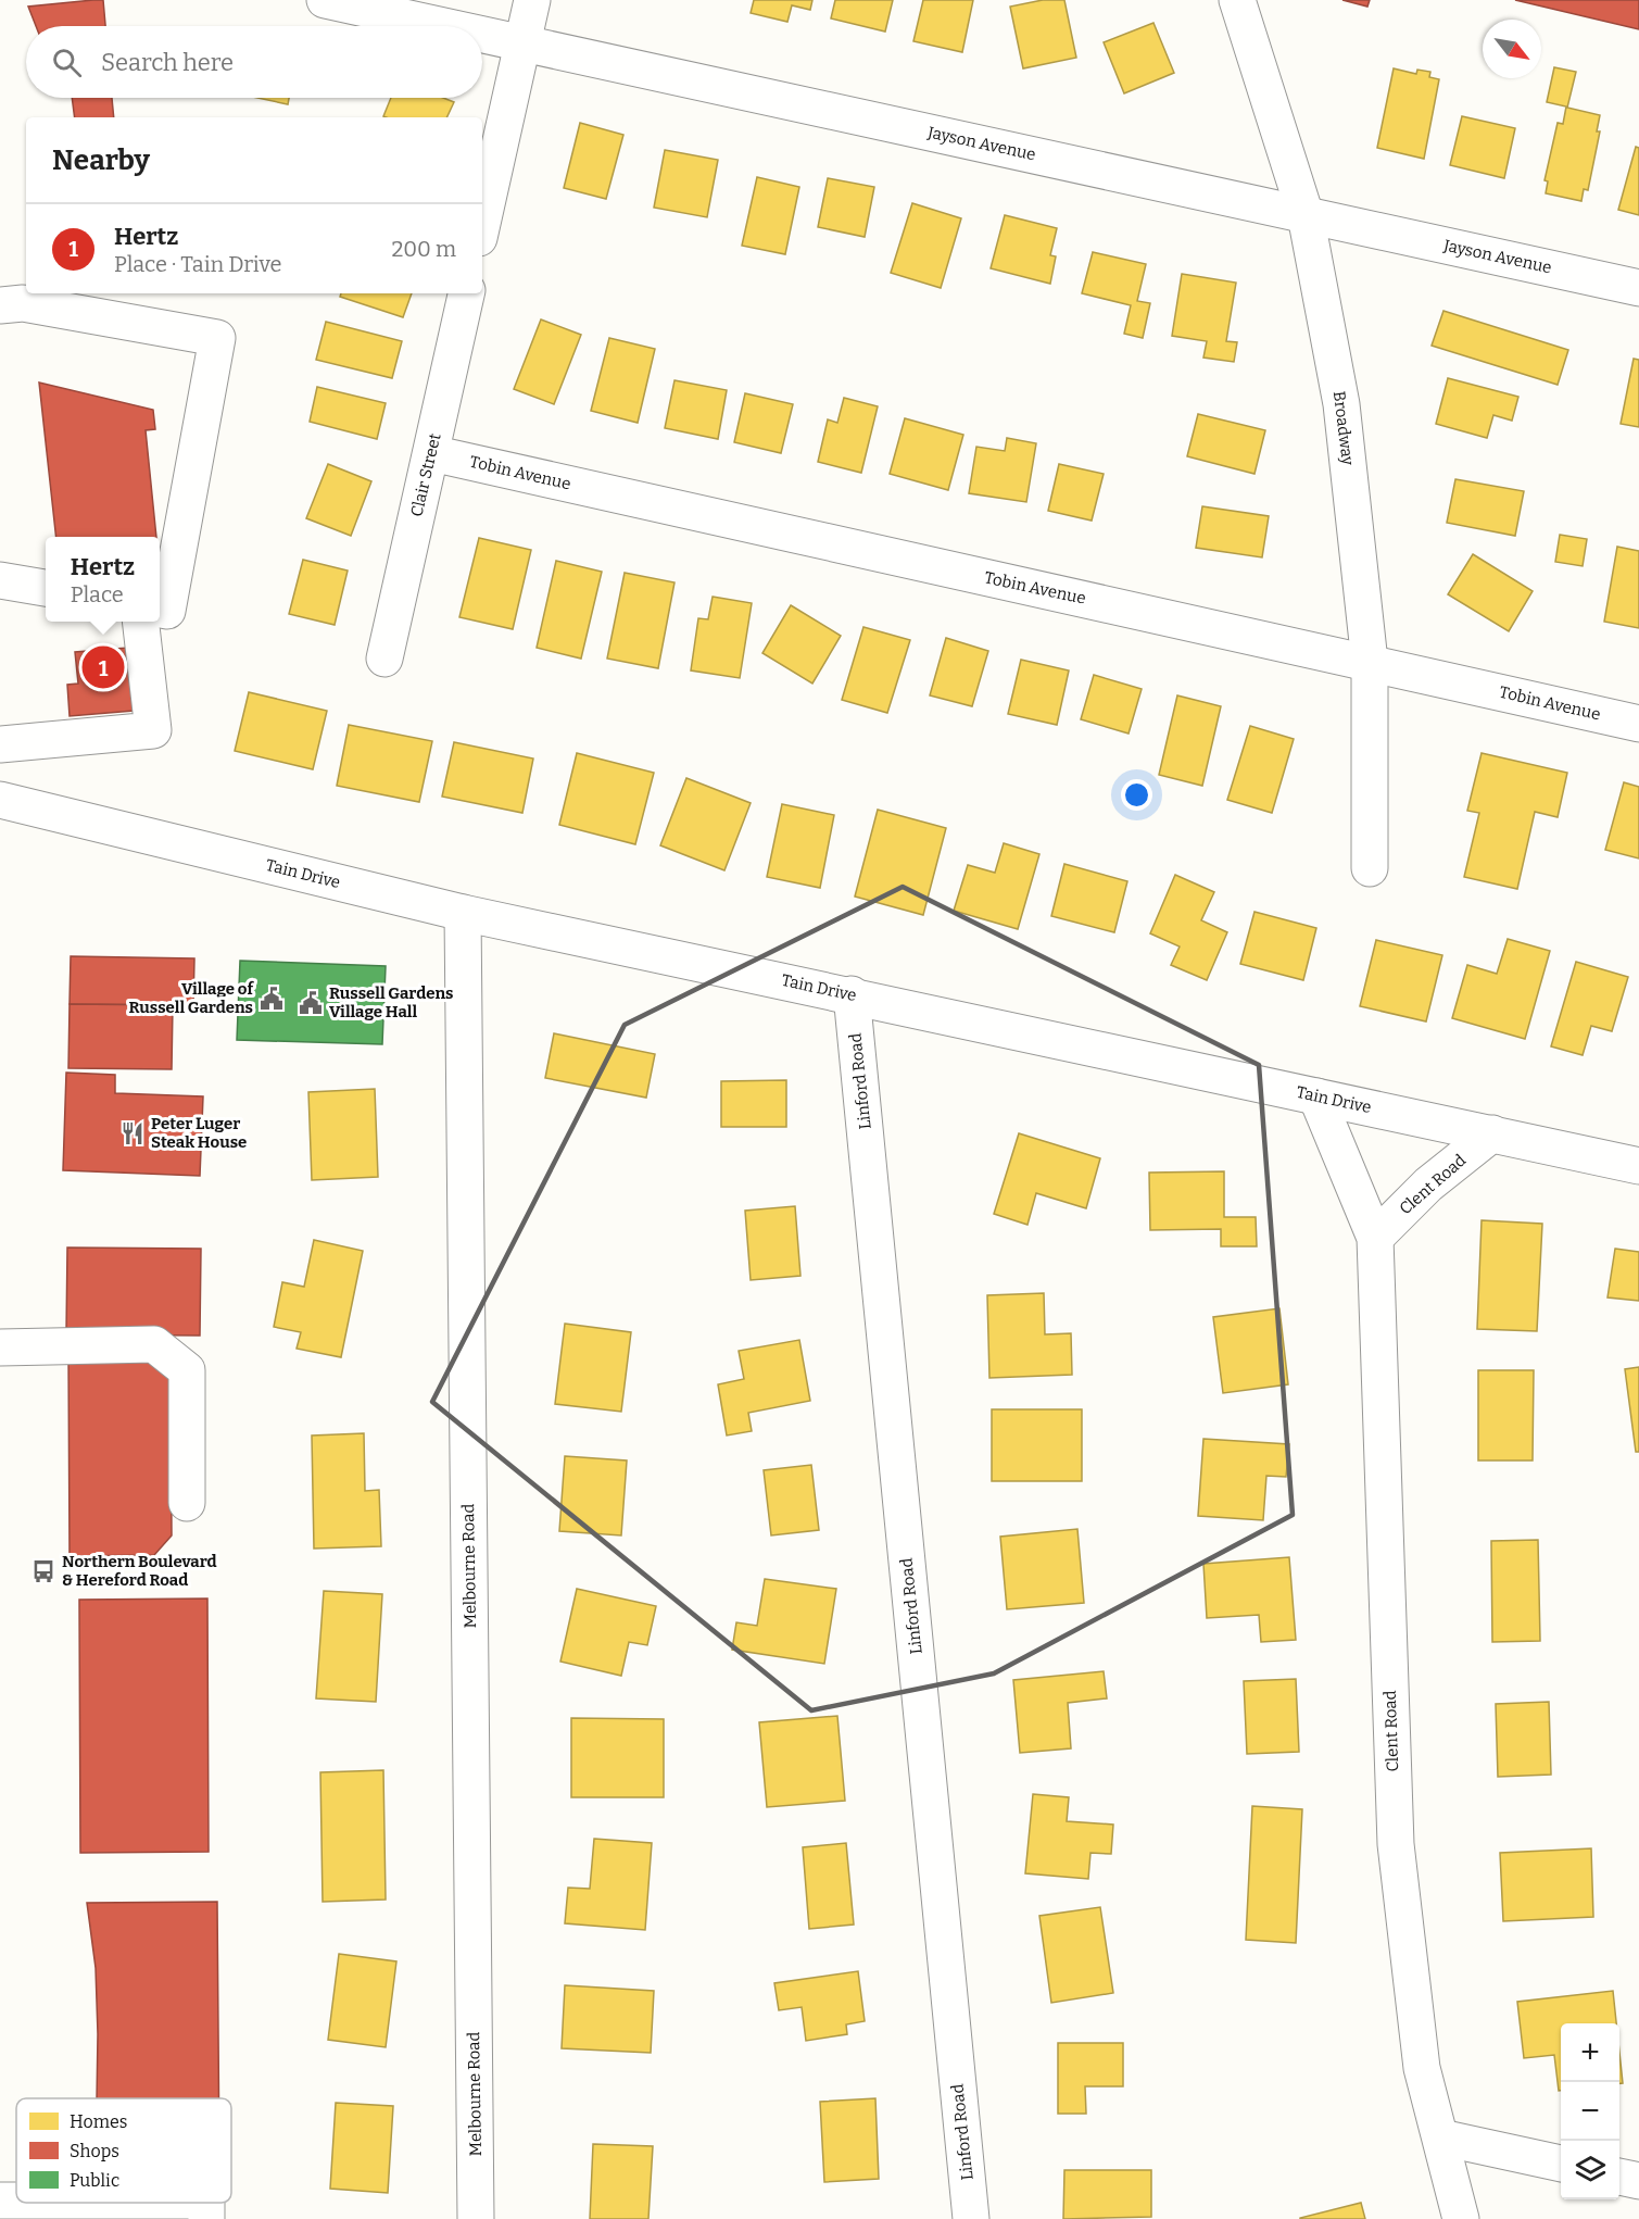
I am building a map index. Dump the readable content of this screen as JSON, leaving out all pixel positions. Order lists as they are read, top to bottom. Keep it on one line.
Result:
{"streets":{"street":["Jayson Avenue","Broadway","Tobin Avenue","Clair Street","Tain Drive","Linford Road","Clent Road","Melbourne Road"]},"crossings":[["Jayson Avenue","Broadway"],["Broadway","Tobin Avenue"],["Tobin Avenue","Clair Street"],["Tain Drive","Linford Road"],["Tain Drive","Clent Road"],["Tain Drive","Melbourne Road"]],"places":{"public building":["Village of Russell Gardens","Russell Gardens Village Hall"],"restaurant":["Peter Luger Steak House"],"bus stop":["Northern Boulevard & Hereford Road"]},"legend":["Homes","Shops","Public"],"north":"bottom right","page":{"search":"Search here","heading":"Nearby","list":[{"mark":"1","name":"Hertz","note":"Place · Tain Drive","value":"200 m"}],"popup":["Hertz","Place"],"pins":"1","map_buttons":["+","−"]}}
